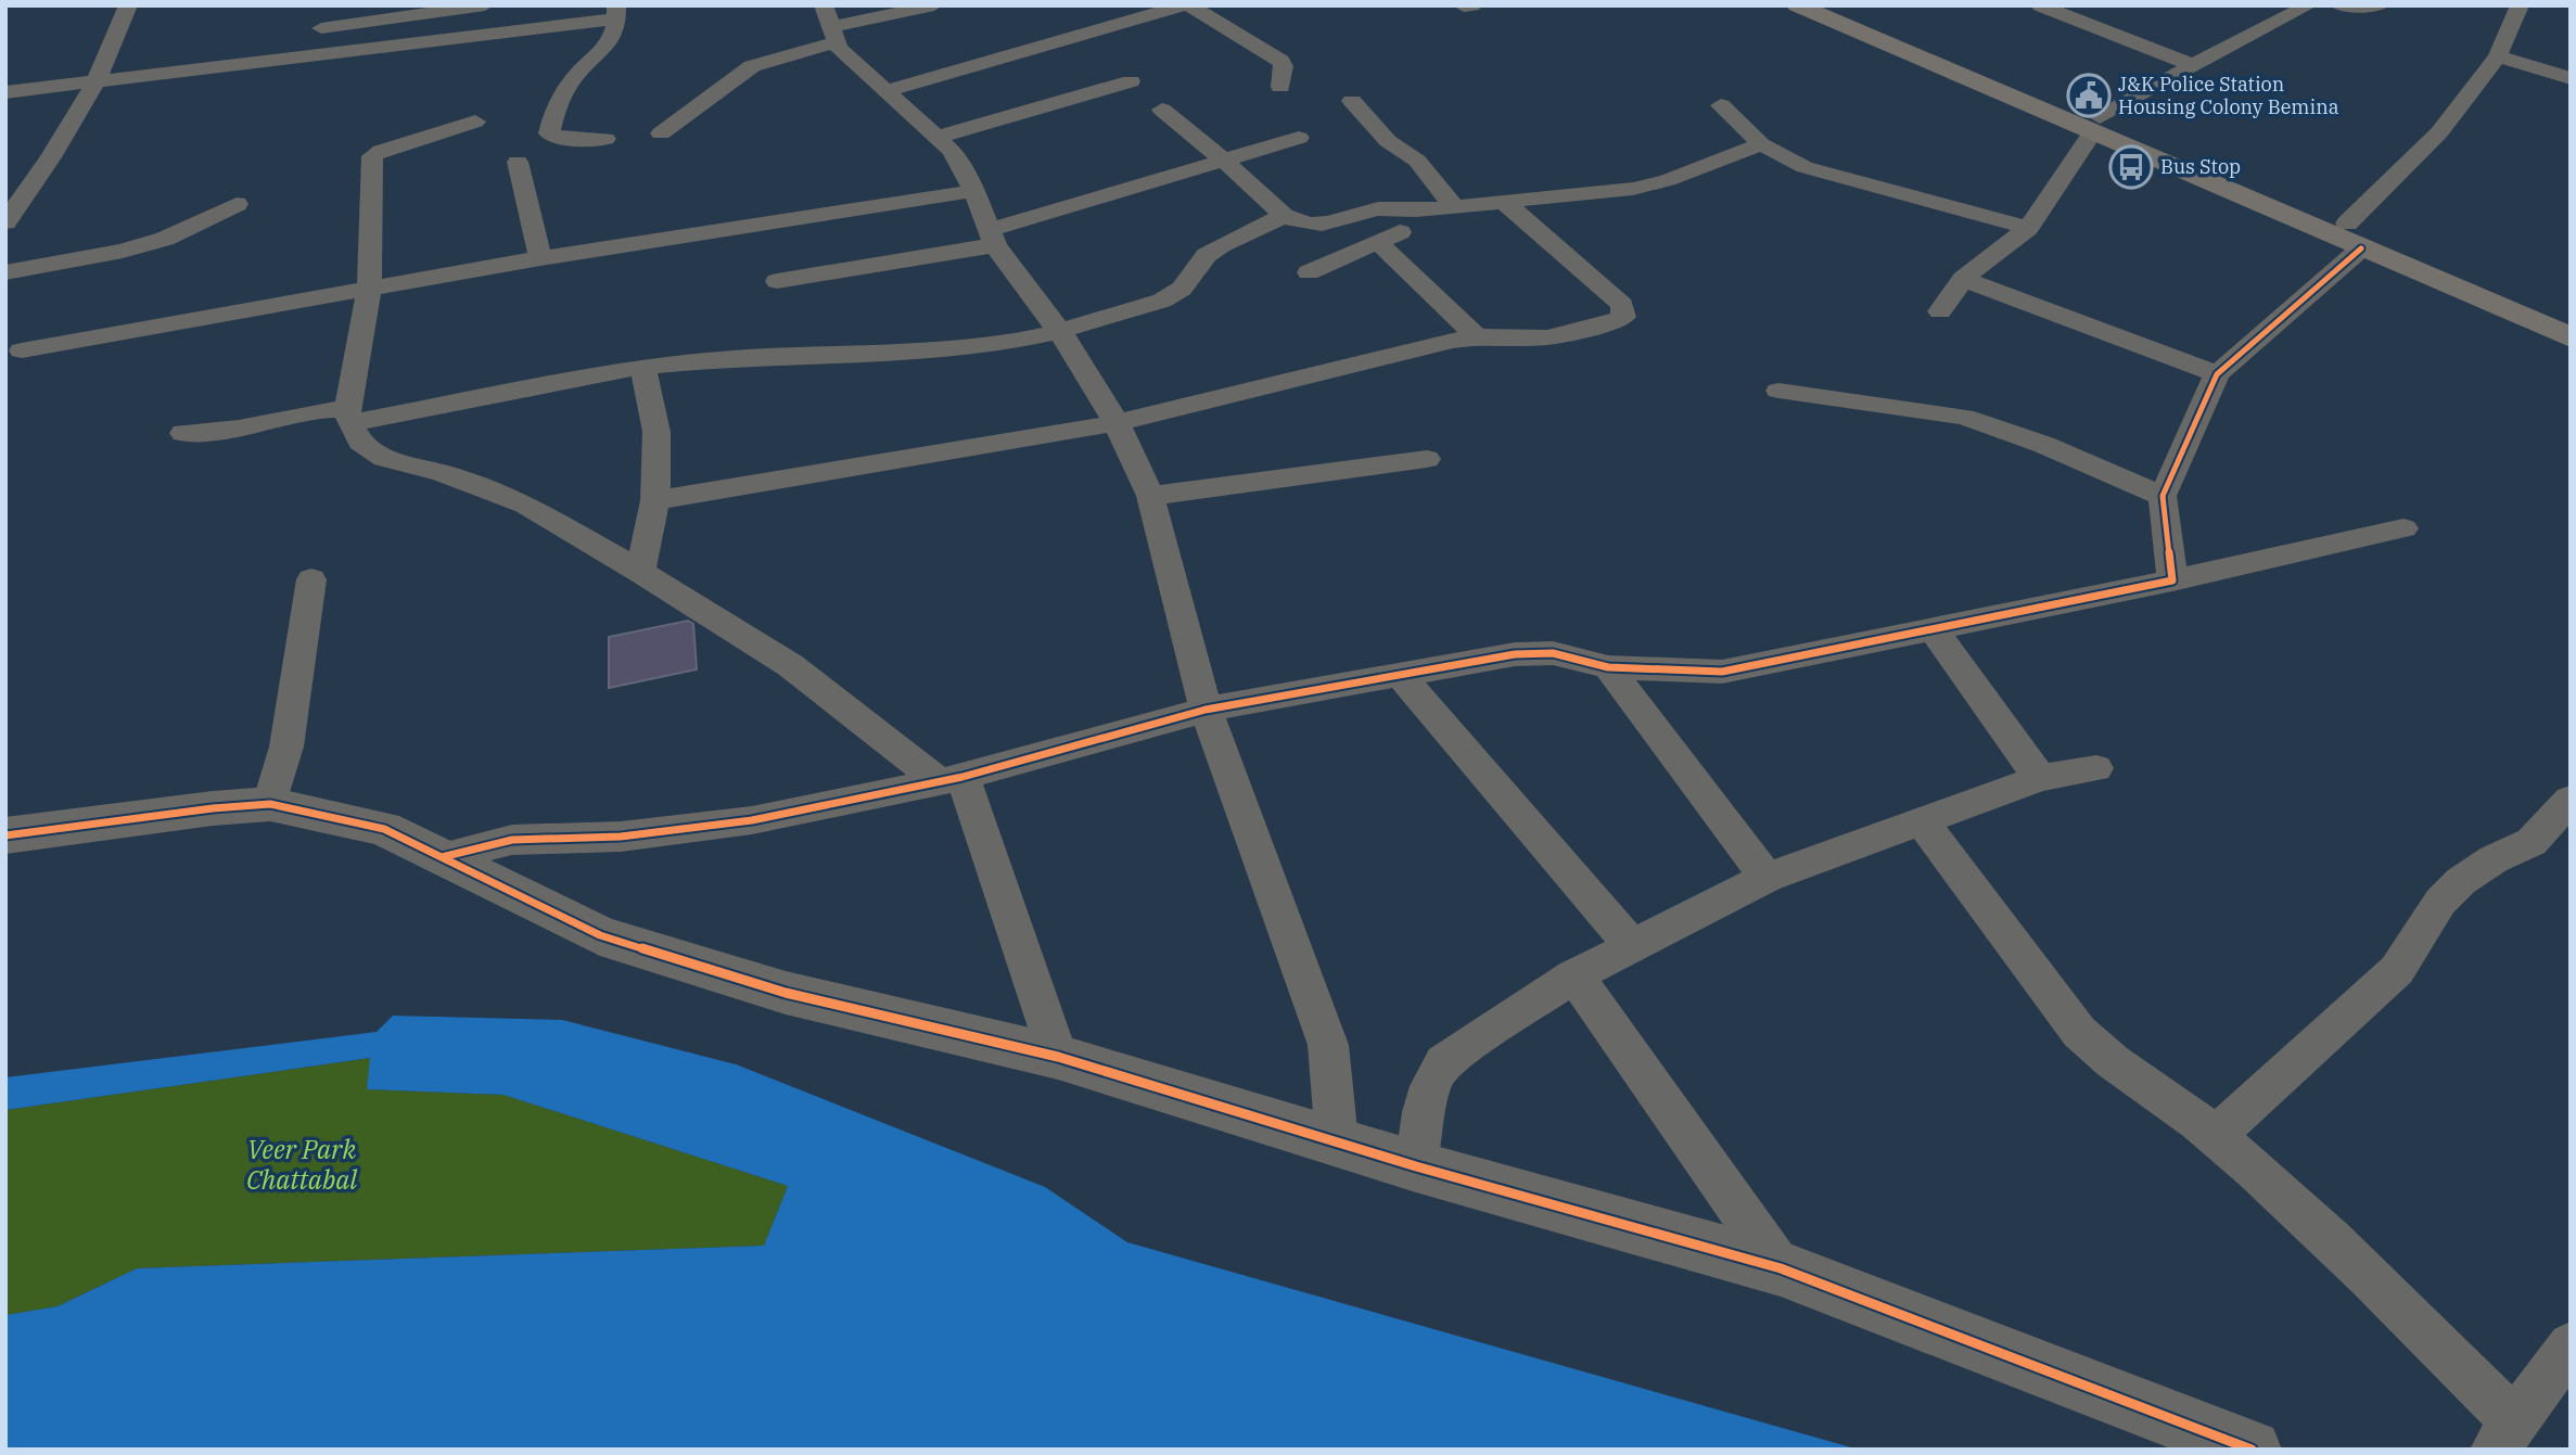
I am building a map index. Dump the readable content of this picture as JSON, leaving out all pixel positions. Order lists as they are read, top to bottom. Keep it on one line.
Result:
{"parks":["Veer Park Chattabal"],"places":{"public building":["J&K Police Station Housing Colony Bemina"],"bus stop":["Bus Stop"]}}
